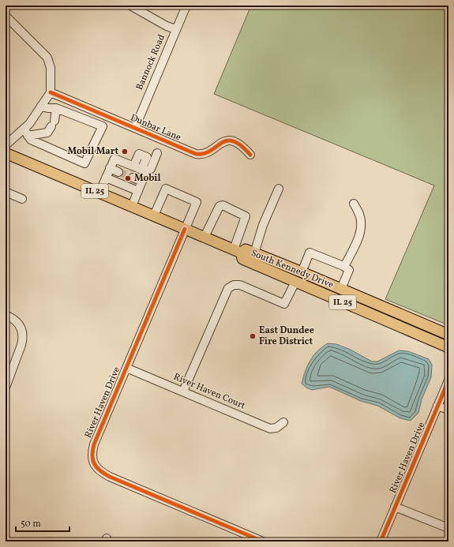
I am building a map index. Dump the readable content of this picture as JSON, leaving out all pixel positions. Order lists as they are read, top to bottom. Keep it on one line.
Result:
{"streets":{"main road":["IL 25","South Kennedy Drive"],"street":["Bannock Road","Dunbar Lane","River Haven Court","River Haven Drive"]},"crossings":[["Bannock Road","Dunbar Lane"],["South Kennedy Drive","River Haven Drive"],["River Haven Court","River Haven Drive"]],"places":["Mobil Mart","Mobil","East Dundee Fire District"],"scale_bar":"50 m"}
